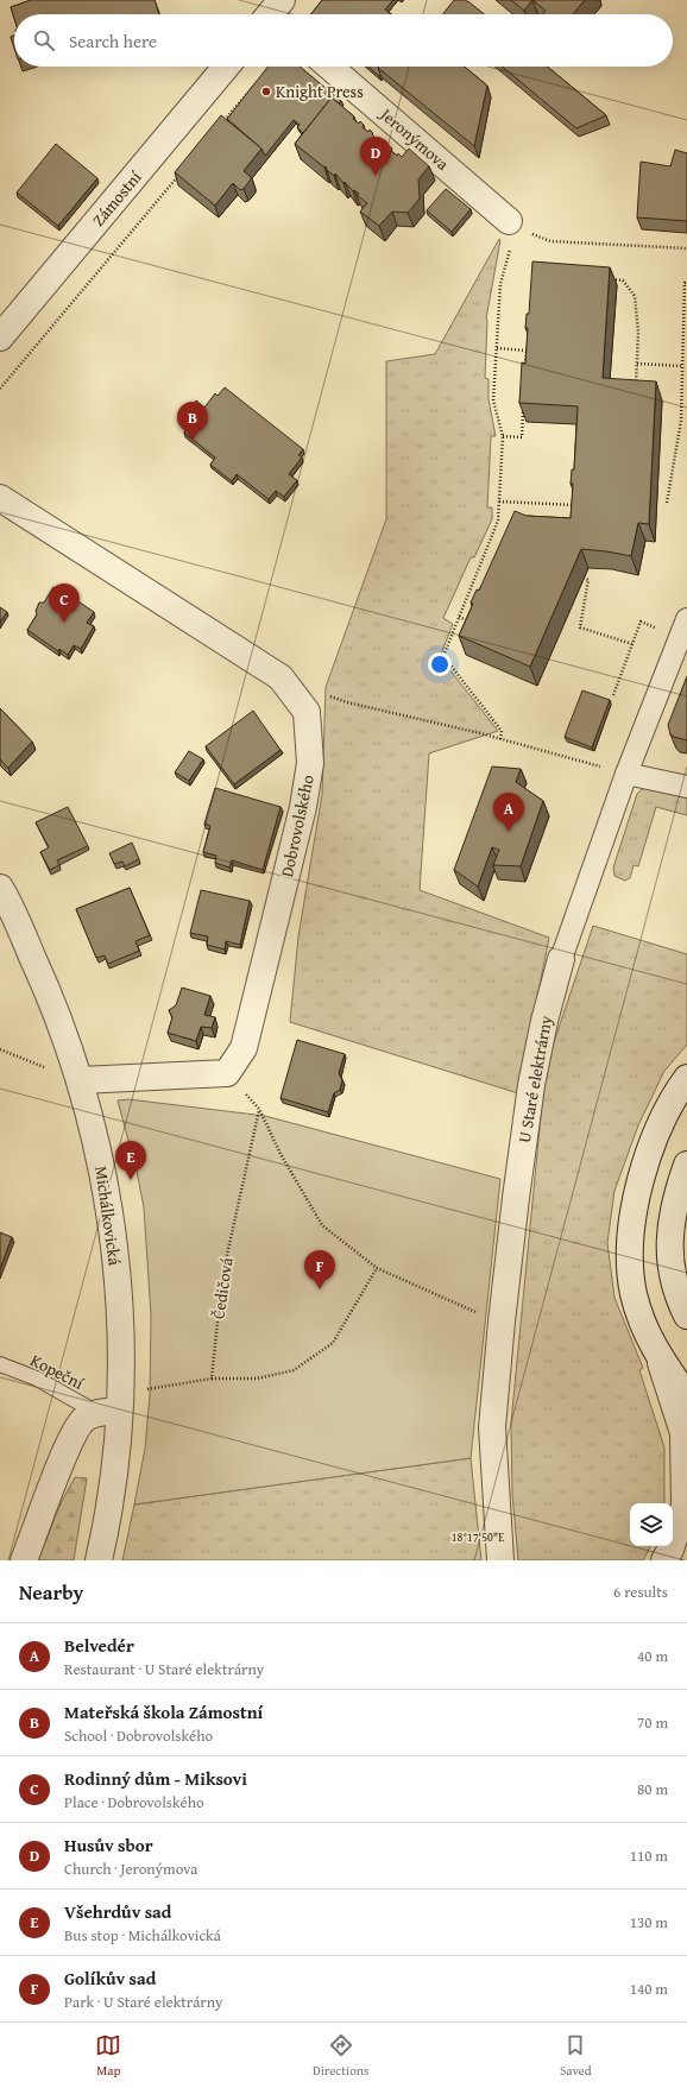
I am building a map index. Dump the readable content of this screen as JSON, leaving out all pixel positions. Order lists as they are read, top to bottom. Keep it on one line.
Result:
{"streets":{"street":["Jeronýmova","Zámostní","Dobrovolského","U Staré elektrárny","Michálkovická"],"lane":["Kopeční"],"path":["Čedičová"]},"crossings":[["Dobrovolského","Michálkovická"],["Michálkovická","Kopeční"]],"places":["Knight Press"],"page":{"search":"Search here","pins":["D","B","C","A","E","F"],"heading":["Nearby","6 results"],"list":[{"mark":"A","name":"Belvedér","note":"Restaurant · U Staré elektrárny","value":"40 m"},{"mark":"B","name":"Mateřská škola Zámostní","note":"School · Dobrovolského","value":"70 m"},{"mark":"C","name":"Rodinný dům - Miksovi","note":"Place · Dobrovolského","value":"80 m"},{"mark":"D","name":"Husův sbor","note":"Church · Jeronýmova","value":"110 m"},{"mark":"E","name":"Všehrdův sad","note":"Bus stop · Michálkovická","value":"130 m"},{"mark":"F","name":"Golíkův sad","note":"Park · U Staré elektrárny","value":"140 m"}],"nav":["Map","Directions","Saved"]},"coordinates":["18°17'50\"E"]}
